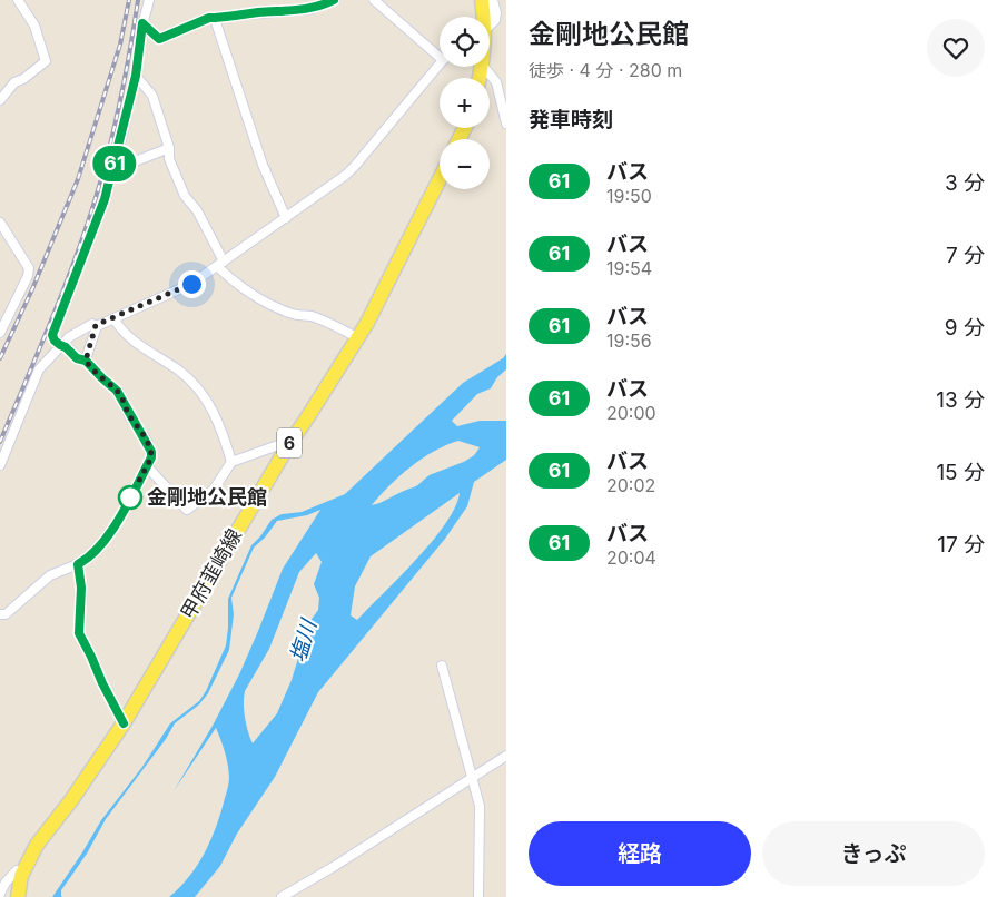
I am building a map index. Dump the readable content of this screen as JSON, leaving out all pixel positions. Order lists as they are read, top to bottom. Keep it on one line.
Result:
{"streets":{"main road":["6","甲府韮崎線"]},"water":["塩川"],"places":["金剛地公民館"],"lines":["bus line 61"],"page":{"on_map":"61","heading":[["金剛地公民館","徒歩 · 4 分 · 280 m"],"発車時刻"],"map_buttons":["+","−"],"list":[{"mark":"61","name":"バス","note":"19:50","value":"3 分"},{"mark":"61","name":"バス","note":"19:54","value":"7 分"},{"mark":"61","name":"バス","note":"19:56","value":"9 分"},{"mark":"61","name":"バス","note":"20:00","value":"13 分"},{"mark":"61","name":"バス","note":"20:02","value":"15 分"},{"mark":"61","name":"バス","note":"20:04","value":"17 分"}],"buttons":["経路","きっぷ"]}}
